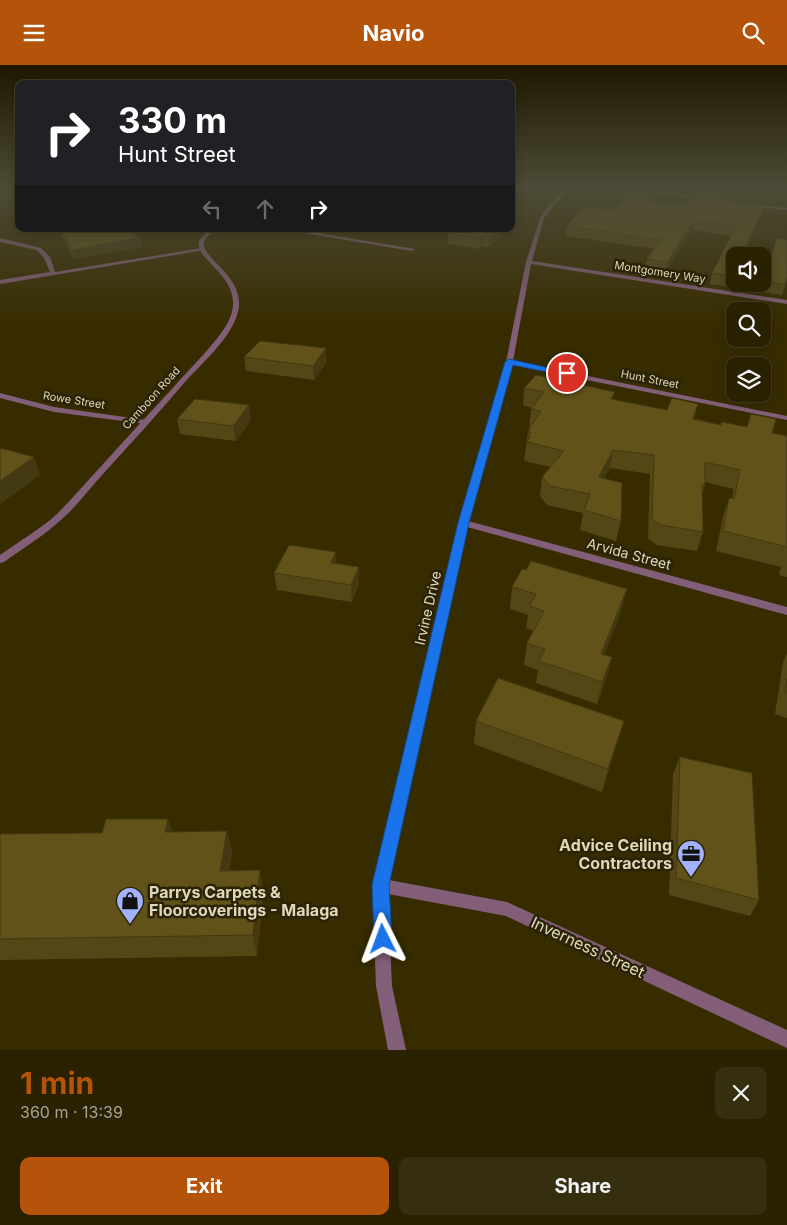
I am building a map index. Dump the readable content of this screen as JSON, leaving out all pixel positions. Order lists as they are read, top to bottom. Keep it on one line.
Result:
{"streets":{"street":["Montgomery Way","Hunt Street","Camboon Road","Rowe Street","Arvida Street","Irvine Drive","Inverness Street"]},"crossings":[["Montgomery Way","Irvine Drive"],["Hunt Street","Irvine Drive"],["Camboon Road","Rowe Street"],["Arvida Street","Irvine Drive"],["Irvine Drive","Inverness Street"]],"places":{"office":["Advice Ceiling Contractors"],"shop":["Parrys Carpets & Floorcoverings - Malaga"]},"page":{"header":"Navio","turn":["330 m","Hunt Street"],"heading":["1 min","360 m · 13:39"],"buttons":["Exit","Share"]}}
